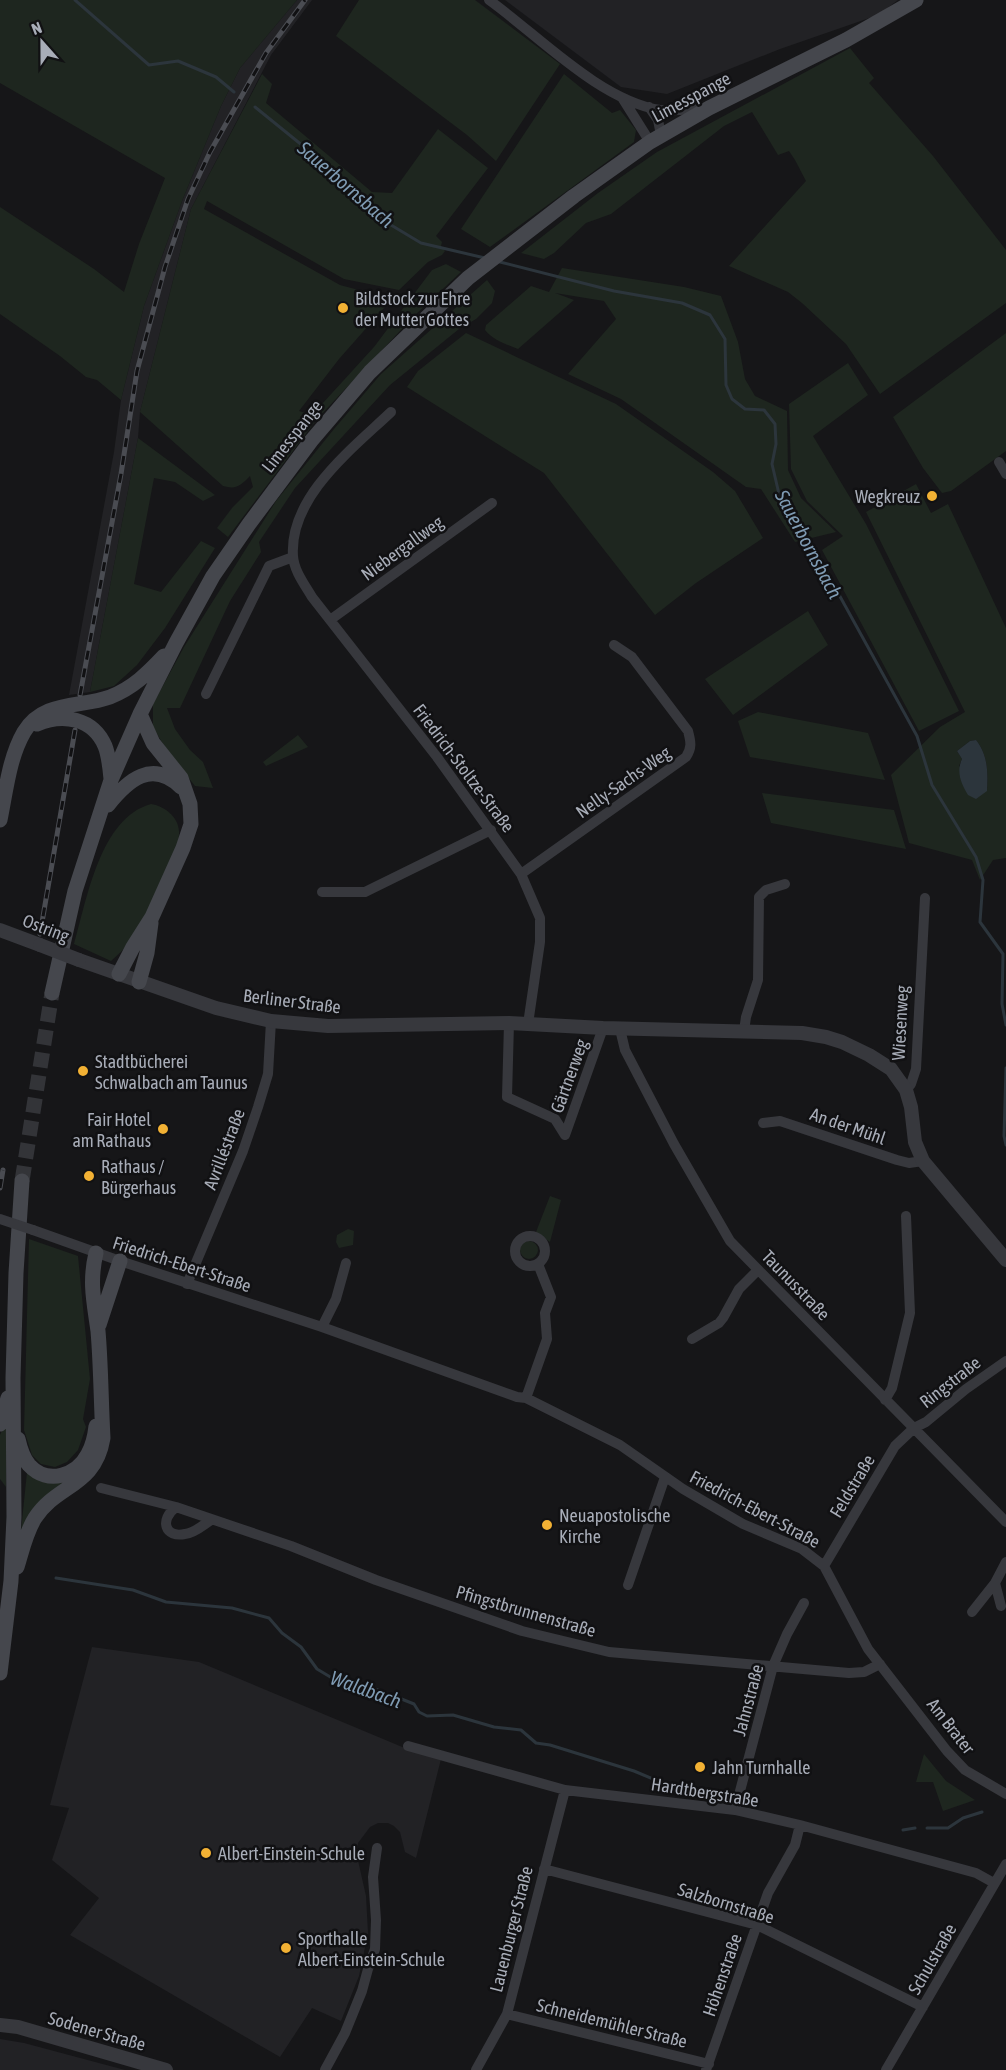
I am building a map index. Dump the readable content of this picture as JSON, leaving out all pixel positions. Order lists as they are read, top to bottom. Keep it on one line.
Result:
{"streets":{"main road":["Limesspange"],"street":["Niebergallweg","Friedrich-Stoltze-Straße","Nelly-Sachs-Weg","Ostring","Berliner Straße","Wiesenweg","Gärtnerweg","An der Mühl","Avrilléstraße","Friedrich-Ebert-Straße","Taunusstraße","Ringstraße","Feldstraße","Pfingstbrunnenstraße","Jahnstraße","Am Brater","Hardtbergstraße","Salzbornstraße","Lauenburger Straße","Schulstraße","Höhenstraße","Schneidemühler Straße","Sodener Straße"]},"crossings":[["Niebergallweg","Friedrich-Stoltze-Straße"],["Friedrich-Stoltze-Straße","Nelly-Sachs-Weg"],["Friedrich-Stoltze-Straße","Berliner Straße"],["Ostring","Berliner Straße"],["Berliner Straße","Wiesenweg"],["Berliner Straße","Gärtnerweg"],["Berliner Straße","Avrilléstraße"],["Berliner Straße","Taunusstraße"],["Avrilléstraße","Friedrich-Ebert-Straße"],["Friedrich-Ebert-Straße","Feldstraße"],["Friedrich-Ebert-Straße","Pfingstbrunnenstraße"],["Friedrich-Ebert-Straße","Am Brater"],["Taunusstraße","Ringstraße"],["Taunusstraße","Feldstraße"],["Ringstraße","Feldstraße"],["Pfingstbrunnenstraße","Jahnstraße"],["Jahnstraße","Hardtbergstraße"],["Hardtbergstraße","Lauenburger Straße"],["Hardtbergstraße","Schulstraße"],["Hardtbergstraße","Höhenstraße"],["Salzbornstraße","Lauenburger Straße"],["Salzbornstraße","Schulstraße"],["Salzbornstraße","Höhenstraße"],["Lauenburger Straße","Schneidemühler Straße"],["Höhenstraße","Schneidemühler Straße"]],"water":["Sauerbornsbach","Waldbach"],"places":["Bildstock zur Ehre der Mutter Gottes","Wegkreuz","Stadtbücherei Schwalbach am Taunus","Fair Hotel am Rathaus","Rathaus / Bürgerhaus","Neuapostolische Kirche","Jahn Turnhalle","Albert-Einstein-Schule","Sporthalle Albert-Einstein-Schule"],"north":"top"}
